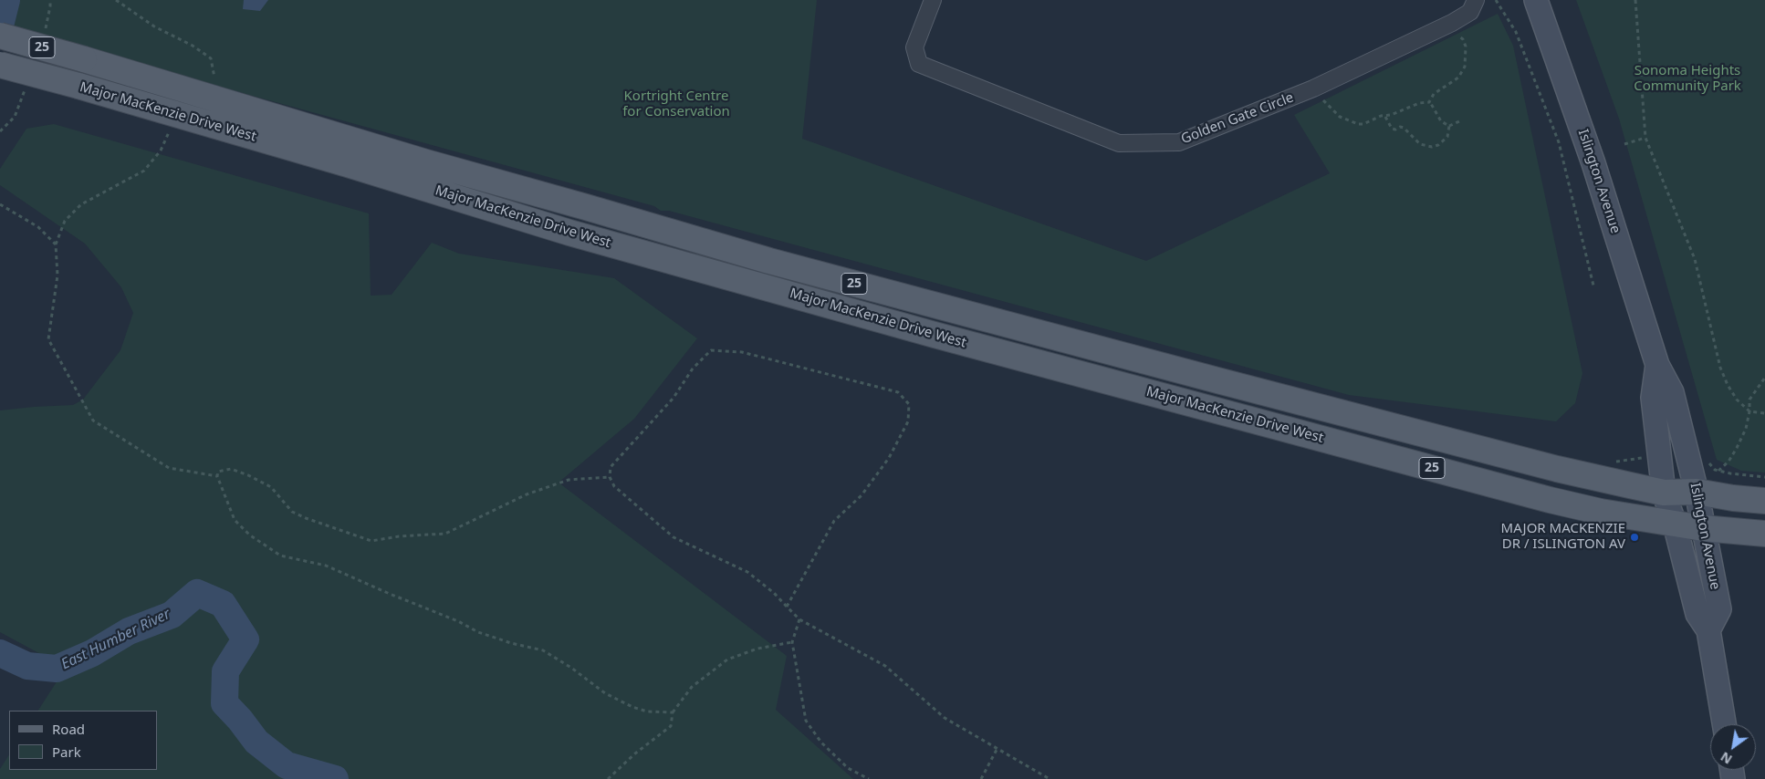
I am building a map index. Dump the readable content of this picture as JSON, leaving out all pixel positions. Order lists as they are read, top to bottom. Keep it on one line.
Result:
{"streets":{"main road":["25","Major MacKenzie Drive West","Islington Avenue"],"street":["Golden Gate Circle"]},"crossings":[["Major MacKenzie Drive West","Islington Avenue"]],"water":["East Humber River"],"parks":["Sonoma Heights Community Park","Kortright Centre for Conservation"],"places":["MAJOR MACKENZIE DR / ISLINGTON AV"],"legend":["Road","Park"],"north":"bottom left"}
